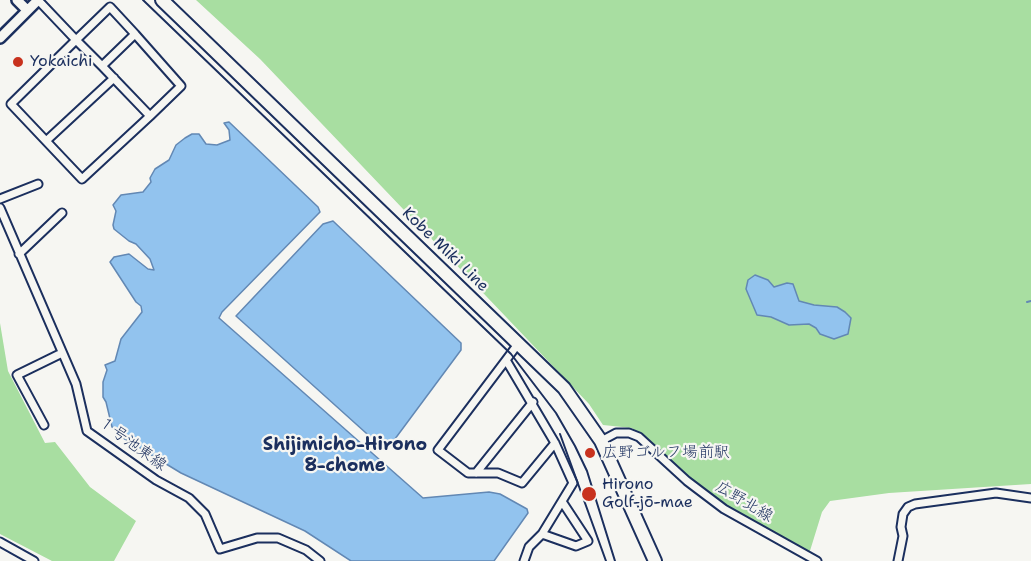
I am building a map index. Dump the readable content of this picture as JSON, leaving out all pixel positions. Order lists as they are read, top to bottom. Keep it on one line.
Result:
{"streets":{"main road":["Kobe Miki Line"],"street":["１号池東線","広野北線"]},"crossings":[["Kobe Miki Line","広野北線"]],"districts":["Shijimicho-Hirono 8-chome"],"places":["Yokaichi","広野ゴルフ場前駅","Hirono Golf-jō-mae"]}
